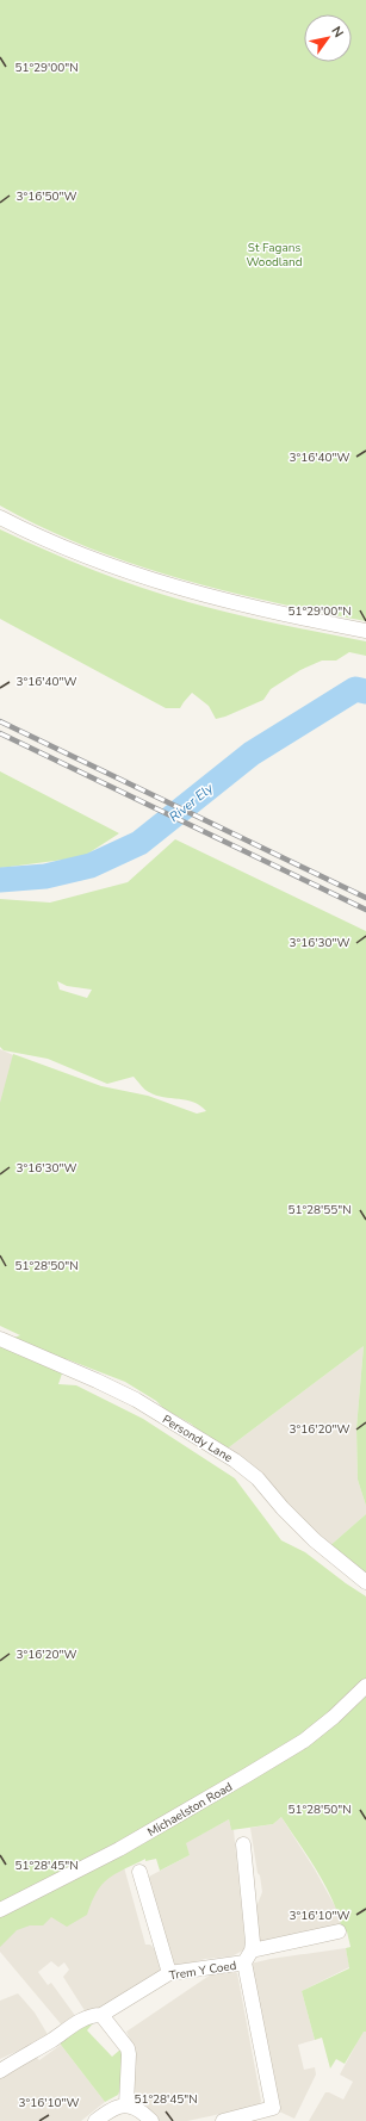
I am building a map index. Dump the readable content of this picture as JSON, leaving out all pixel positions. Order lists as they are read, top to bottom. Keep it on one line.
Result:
{"streets":{"street":["Persondy Lane","Michaelston Road","Trem Y Coed"]},"water":["River Ely"],"parks":["St Fagans Woodland"],"north":"top right","coordinates":["51°29'00\"N","3°16'50\"W","3°16'40\"W","3°16'30\"W","51°28'55\"N","51°28'50\"N","3°16'20\"W","51°28'45\"N","3°16'10\"W"]}
